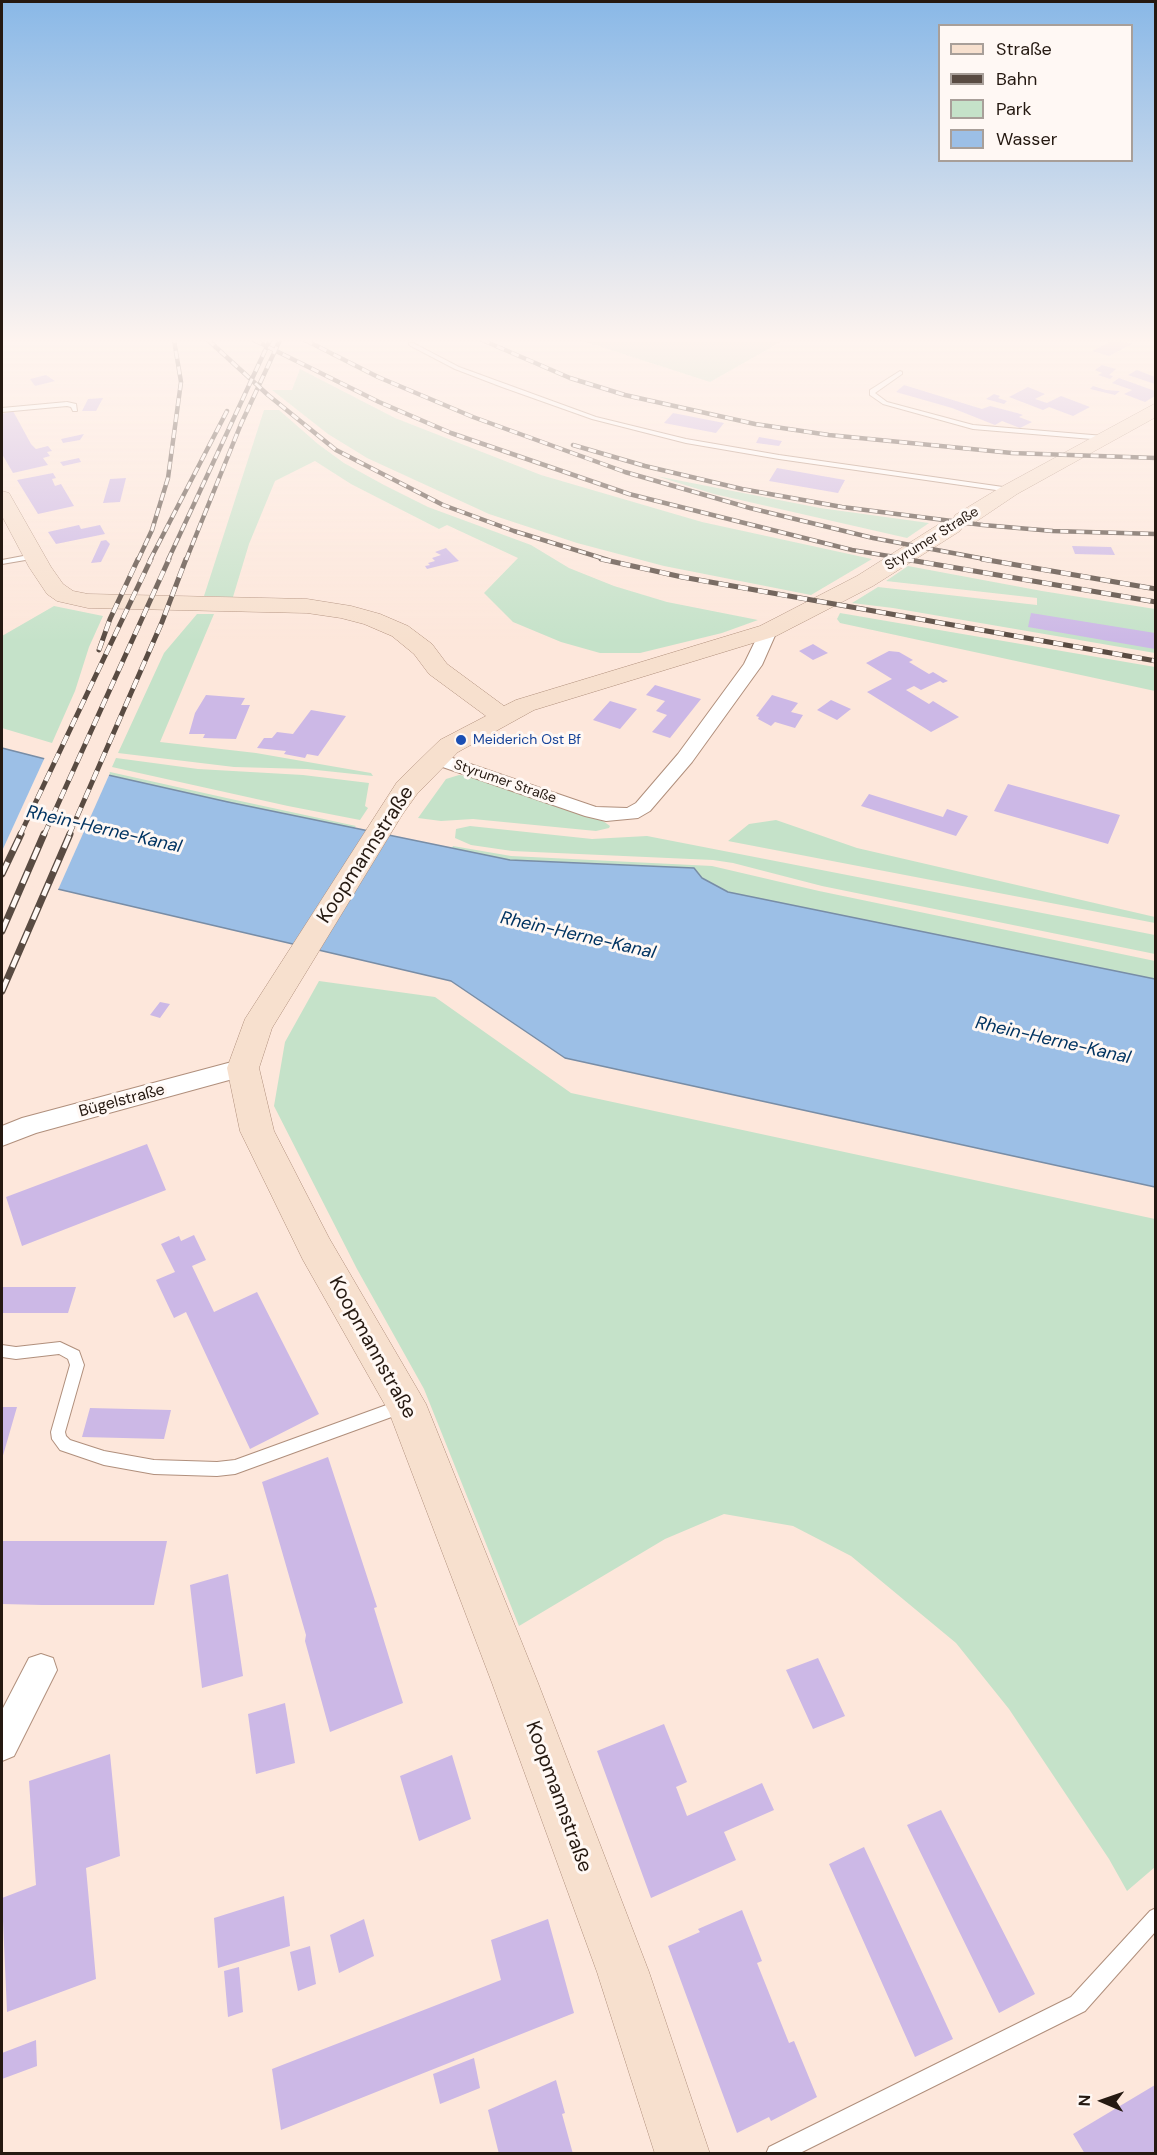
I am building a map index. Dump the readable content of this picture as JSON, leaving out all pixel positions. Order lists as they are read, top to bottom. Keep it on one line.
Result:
{"streets":{"street":["Styrumer Straße","Koopmannstraße","Bügelstraße"]},"crossings":[["Styrumer Straße","Koopmannstraße"],["Koopmannstraße","Bügelstraße"]],"water":["Rhein-Herne-Kanal"],"places":["Meiderich Ost Bf"],"legend":["Straße","Bahn","Park","Wasser"],"north":"left"}
